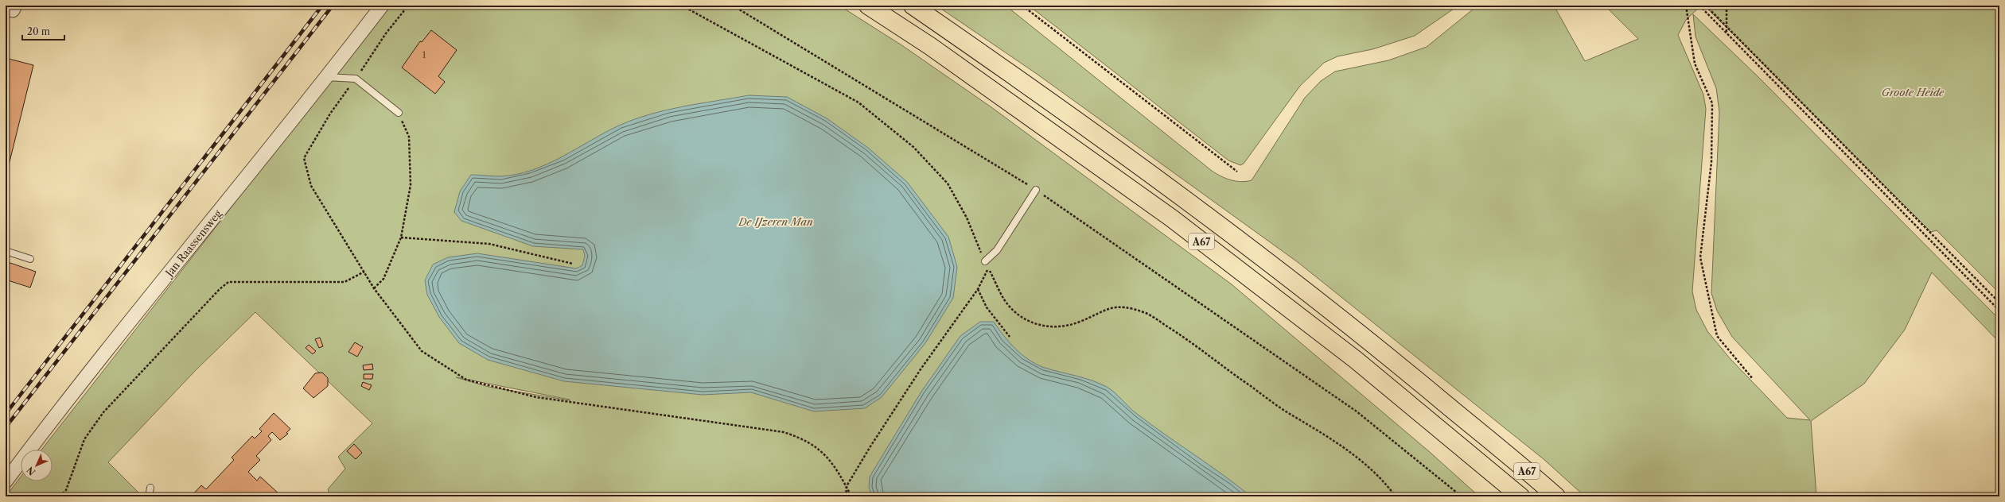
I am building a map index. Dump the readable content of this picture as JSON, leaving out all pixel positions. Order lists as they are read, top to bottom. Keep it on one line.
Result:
{"streets":{"highway":["A67"],"street":["Jan Raassensweg"]},"parks":["Groote Heide","De IJzeren Man"],"house_numbers":["1"],"scale_bar":"20 m","north":"bottom left"}
